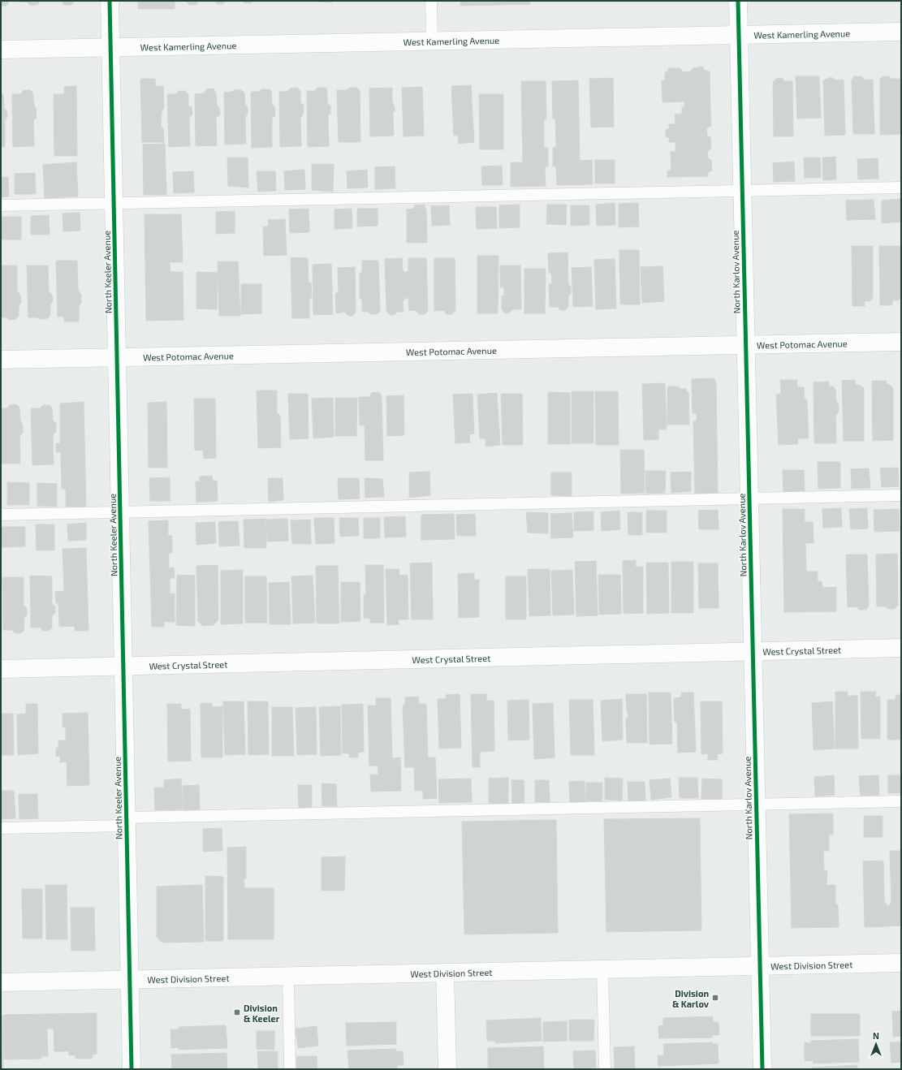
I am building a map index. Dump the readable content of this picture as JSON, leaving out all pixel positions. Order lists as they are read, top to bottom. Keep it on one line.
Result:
{"streets":{"street":["West Kamerling Avenue","North Keeler Avenue","North Karlov Avenue","West Potomac Avenue","West Crystal Street","West Division Street"]},"crossings":[["West Kamerling Avenue","North Keeler Avenue"],["West Kamerling Avenue","North Karlov Avenue"],["North Keeler Avenue","West Potomac Avenue"],["North Keeler Avenue","West Crystal Street"],["North Keeler Avenue","West Division Street"],["North Karlov Avenue","West Potomac Avenue"],["North Karlov Avenue","West Crystal Street"],["North Karlov Avenue","West Division Street"]],"places":{"transit":["Division & Karlov","Division & Keeler"]},"north":"top"}
